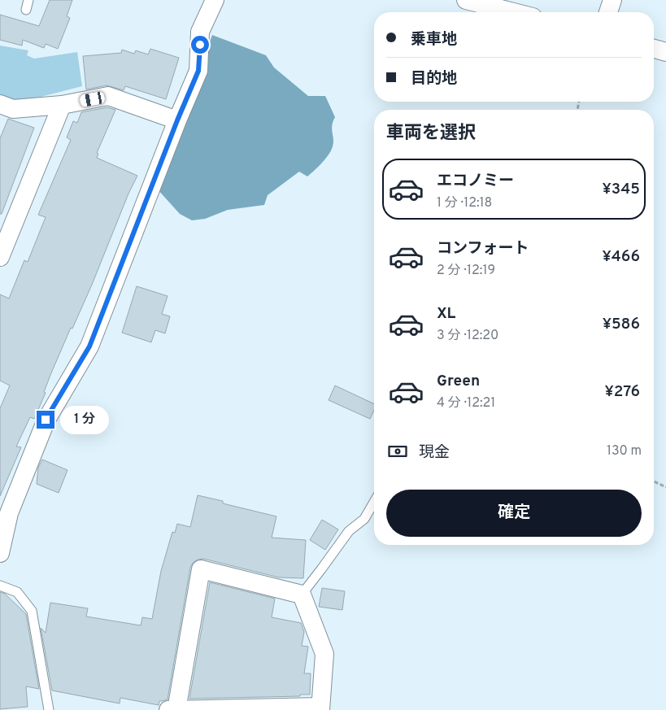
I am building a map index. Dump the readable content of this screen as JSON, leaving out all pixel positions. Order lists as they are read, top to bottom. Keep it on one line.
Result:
{"page":{"banner":["乗車地","目的地"],"heading":"車両を選択","list":[{"name":"エコノミー","note":"1 分 · 12:18","value":"¥345"},{"name":"コンフォート","note":"2 分 · 12:19","value":"¥466"},{"name":"XL","note":"3 分 · 12:20","value":"¥586"},{"name":"Green","note":"4 分 · 12:21","value":"¥276"}],"bubble":"1 分","pay":["現金","130 m"],"buttons":"確定"}}
